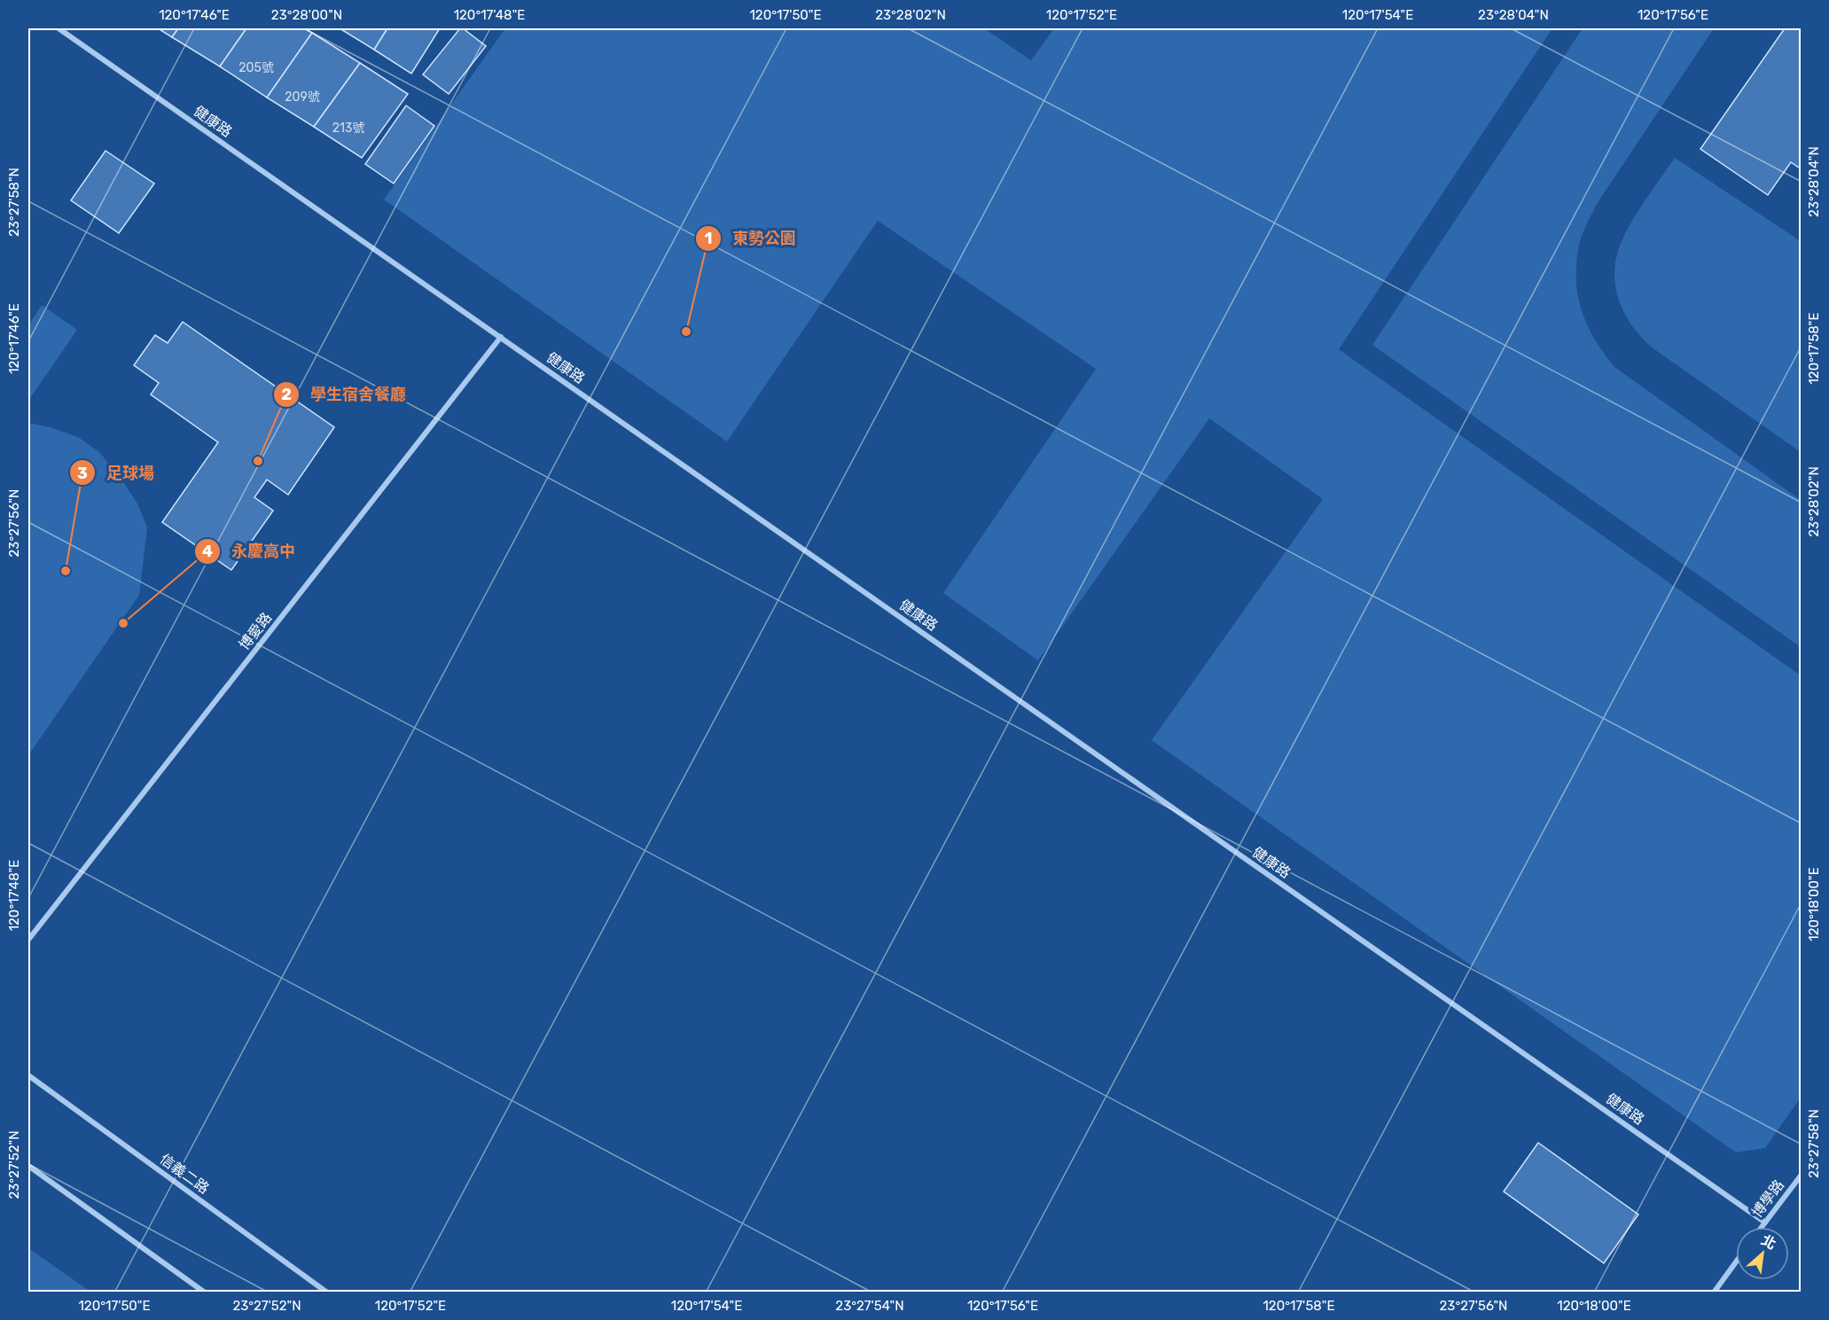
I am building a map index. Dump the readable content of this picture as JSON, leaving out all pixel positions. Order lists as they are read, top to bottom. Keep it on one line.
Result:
{"streets":{"street":["健康路","博愛路","信義二路","博學路"]},"crossings":[["健康路","博愛路"],["健康路","博學路"]],"places":["東勢公園","學生宿舍餐廳","足球場","永慶高中"],"house_numbers":["205號","209號","213號"],"north":"top right","coordinates":["120°17'46\"E","23°28'00\"N","120°17'48\"E","120°17'50\"E","23°28'02\"N","120°17'52\"E","120°17'54\"E","23°28'04\"N","120°17'56\"E","23°27'58\"N","120°17'58\"E","23°27'56\"N","120°18'00\"E","23°27'52\"N","23°27'54\"N"]}
